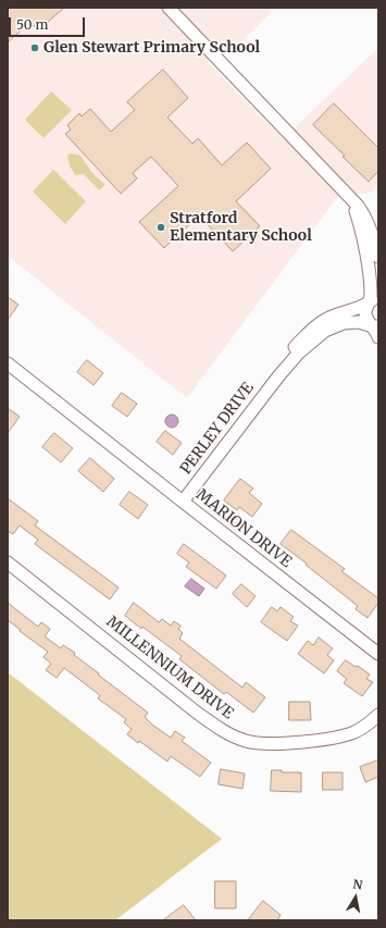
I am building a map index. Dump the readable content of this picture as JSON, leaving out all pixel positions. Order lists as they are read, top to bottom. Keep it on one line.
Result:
{"streets":{"street":["PERLEY DRIVE","MARION DRIVE","MILLENNIUM DRIVE"]},"crossings":[["PERLEY DRIVE","MARION DRIVE"]],"places":["Glen Stewart Primary School","Stratford Elementary School"],"scale_bar":"50 m","north":"top"}
